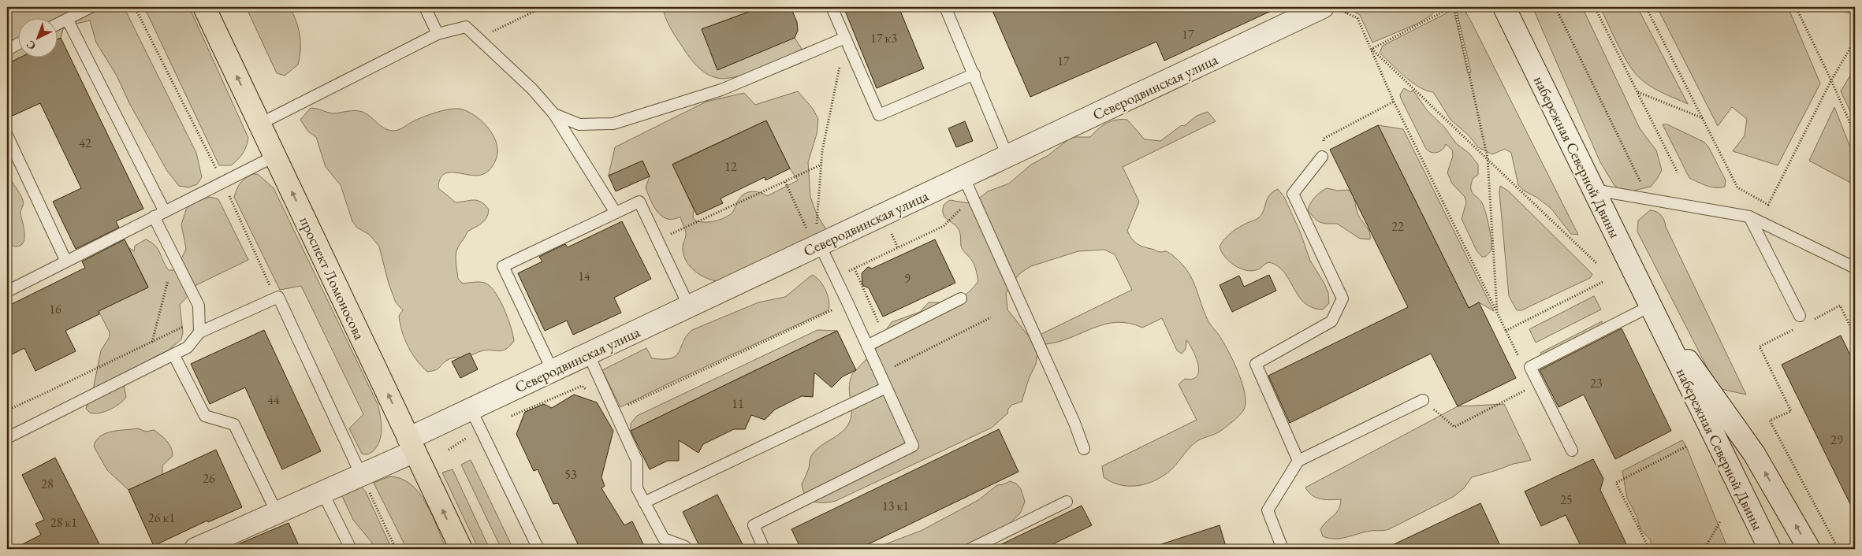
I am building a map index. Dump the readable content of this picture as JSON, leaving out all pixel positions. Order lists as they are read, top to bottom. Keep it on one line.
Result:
{"streets":{"main road":["проспект Ломоносова"],"street":["Северодвинская улица","набережная Северной Двины"]},"crossings":[["Северодвинская улица","проспект Ломоносова"]],"one_way":["проспект Ломоносова"],"house_numbers":["17","17 к3","17","42","12","22","14","9","16","23","44","11","29","53","26","28","25","13 к1","26 к1","28 к1"],"north":"bottom left"}
